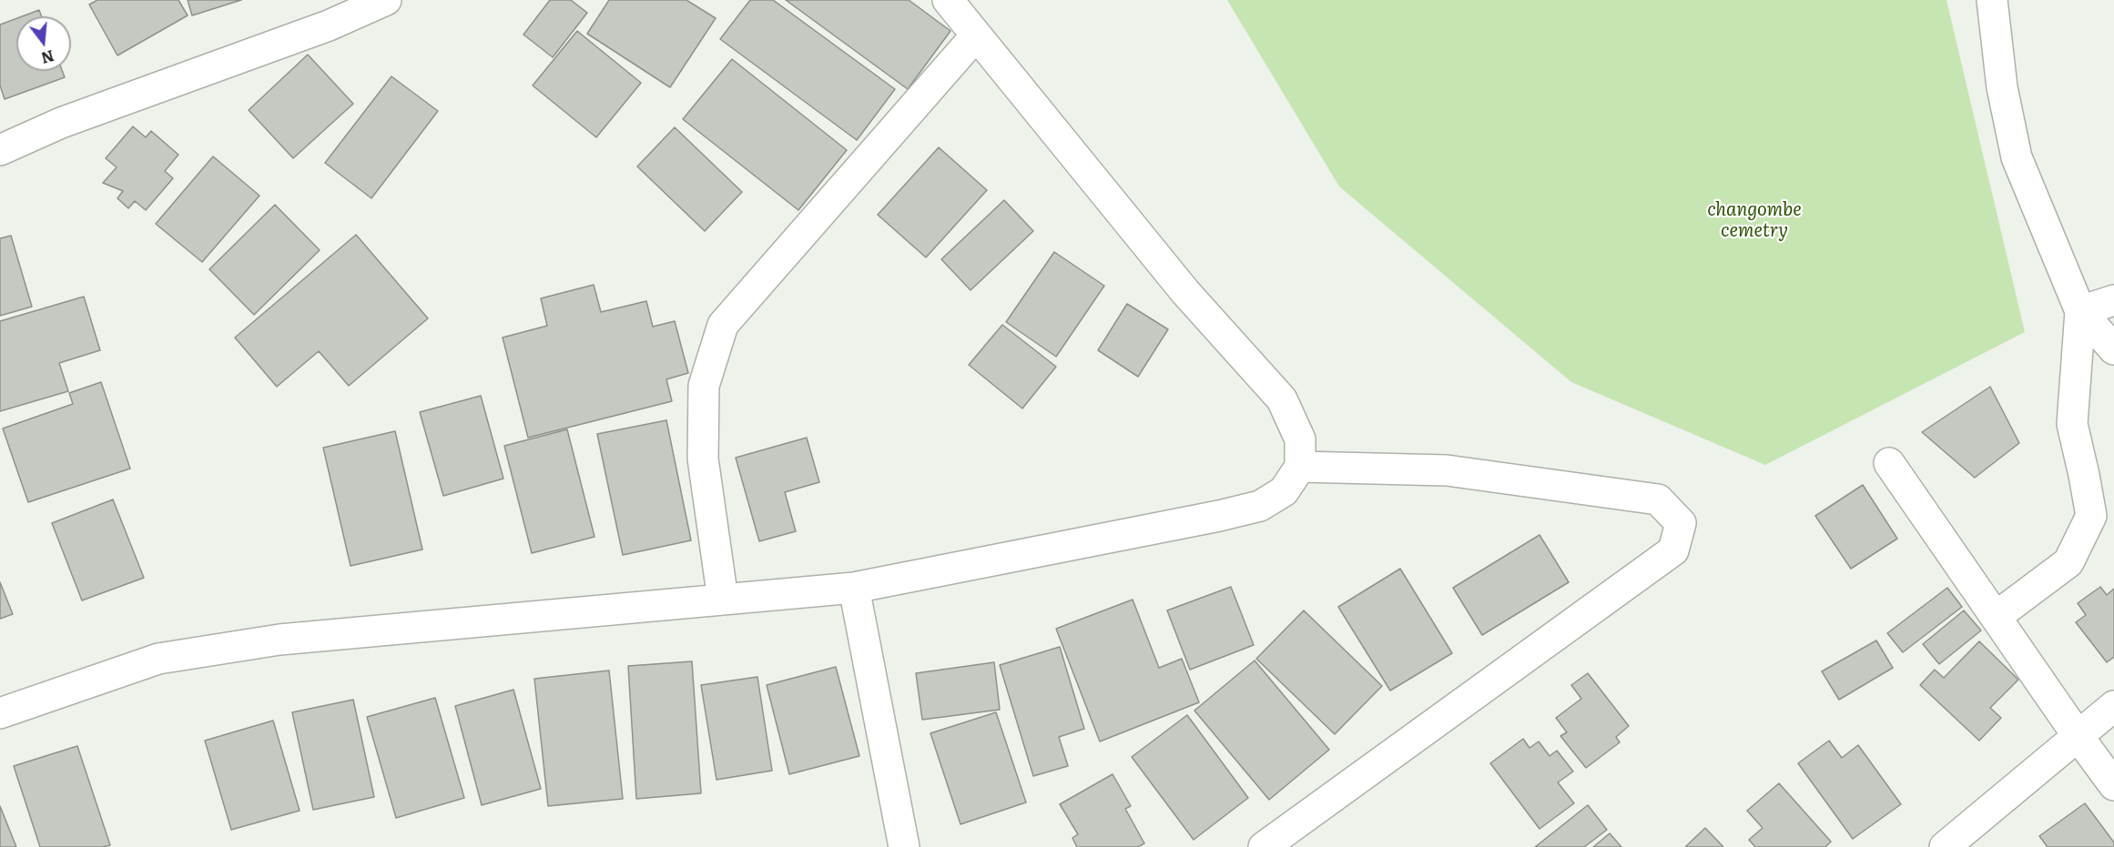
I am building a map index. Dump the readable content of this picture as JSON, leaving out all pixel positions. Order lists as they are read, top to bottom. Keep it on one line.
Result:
{"parks":["changombe cemetry"],"north":"bottom"}
